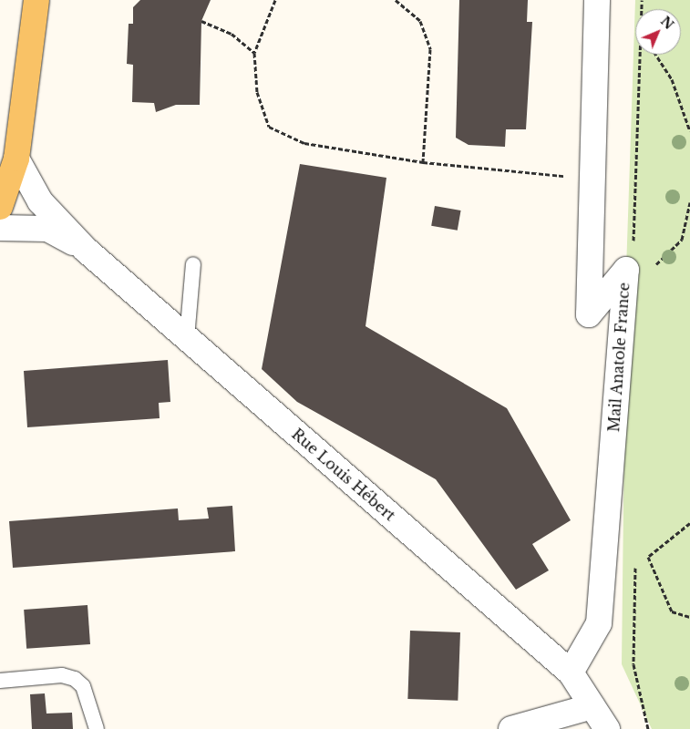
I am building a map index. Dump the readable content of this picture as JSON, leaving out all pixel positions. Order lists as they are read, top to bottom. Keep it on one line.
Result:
{"streets":{"street":["Mail Anatole France","Rue Louis Hébert"]},"crossings":[["Mail Anatole France","Rue Louis Hébert"]],"north":"top right"}
